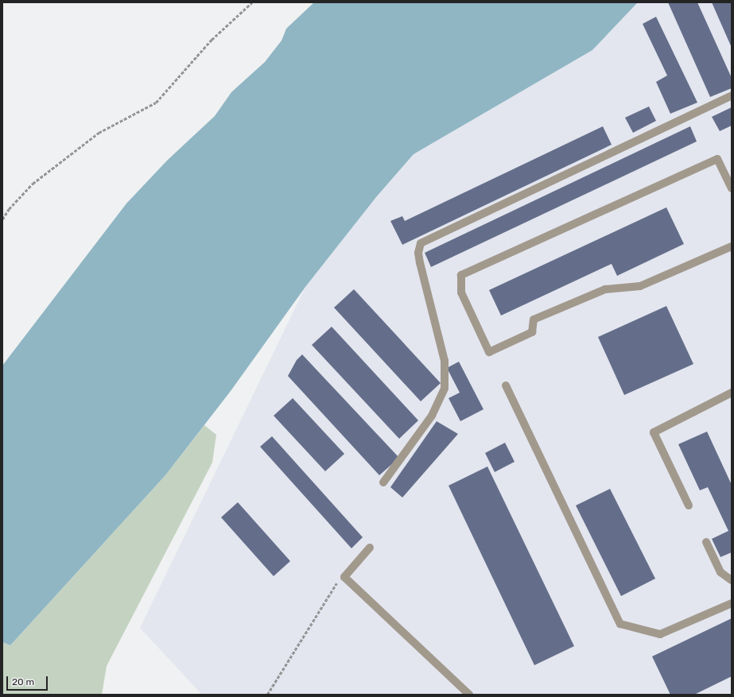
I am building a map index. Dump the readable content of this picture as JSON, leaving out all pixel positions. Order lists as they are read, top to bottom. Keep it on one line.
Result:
{"scale_bar":"20 m"}
